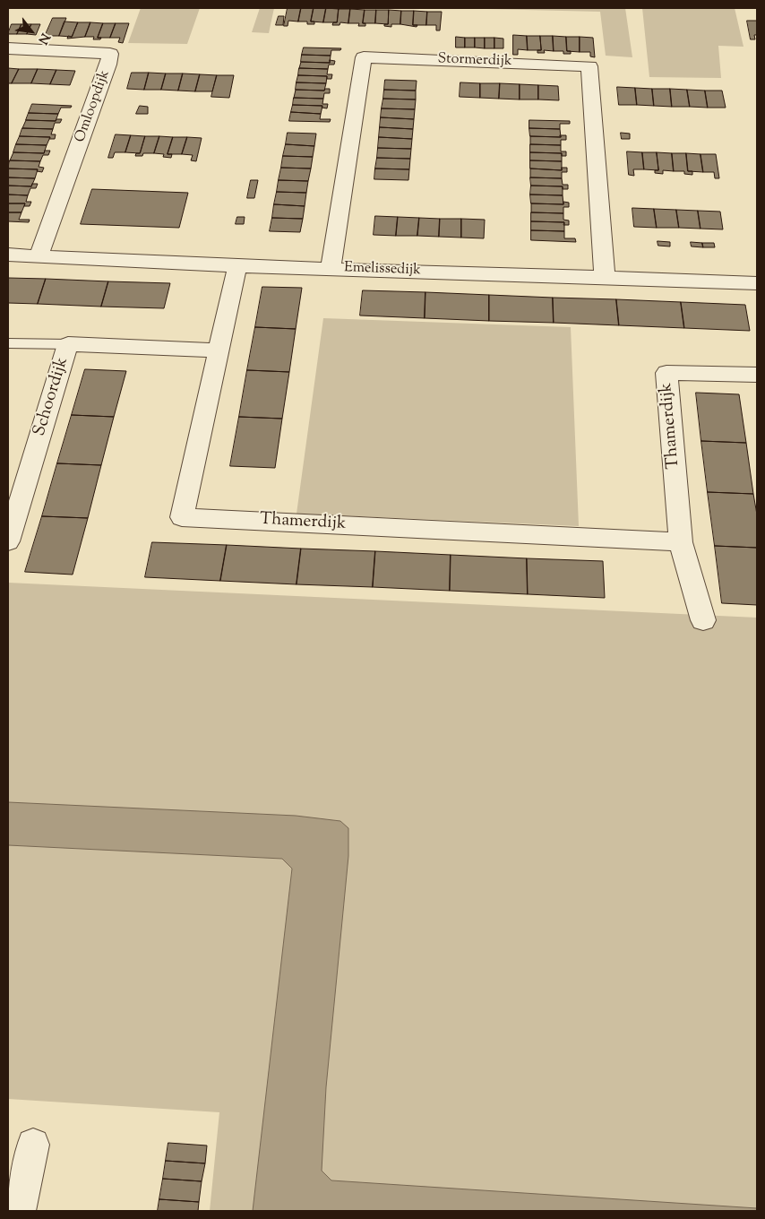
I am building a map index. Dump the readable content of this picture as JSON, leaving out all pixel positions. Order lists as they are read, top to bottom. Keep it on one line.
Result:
{"streets":{"street":["Stormerdijk","Omloopdijk","Emelissedijk","Schoordijk","Thamerdijk"]},"crossings":[["Stormerdijk","Emelissedijk"],["Omloopdijk","Emelissedijk"],["Emelissedijk","Thamerdijk"],["Schoordijk","Thamerdijk"]],"north":"bottom right"}
